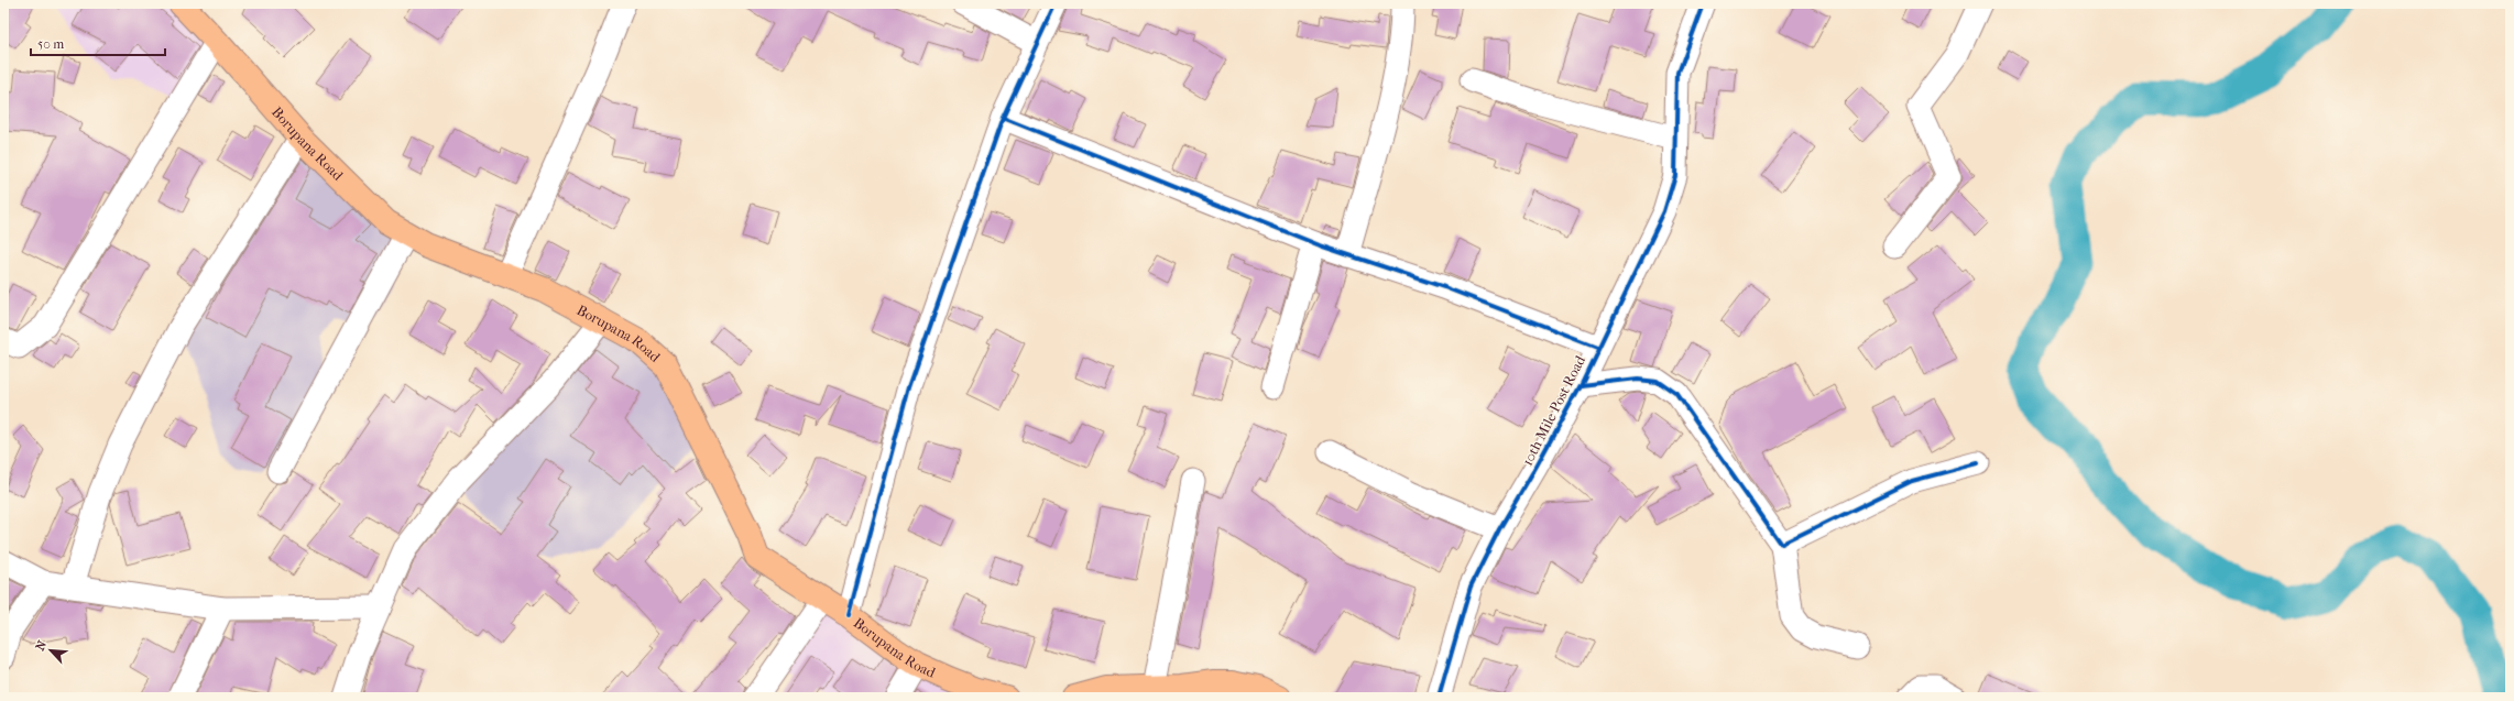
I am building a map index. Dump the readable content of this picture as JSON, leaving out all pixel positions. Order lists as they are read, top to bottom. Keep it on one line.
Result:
{"streets":{"main road":["Borupana Road"],"street":["10th Mile Post Road"]},"scale_bar":"50 m","north":"top left"}
